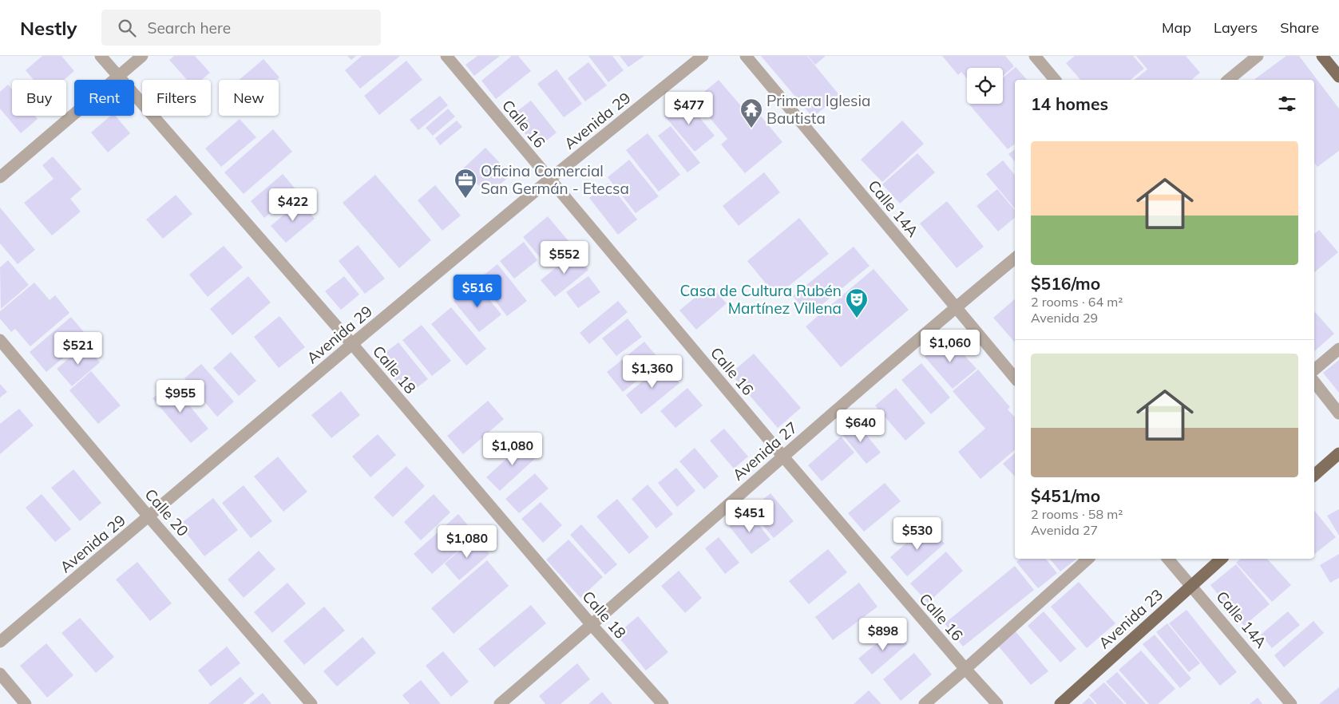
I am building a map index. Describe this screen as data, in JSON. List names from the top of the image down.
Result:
{
  "streets": {
    "main road": ["Avenida 23"],
    "street": [
      "Avenida 29",
      "Calle 16",
      "Calle 14A",
      "Calle 18",
      "Avenida 27",
      "Calle 20"
    ]
  },
  "crossings": [
    ["Avenida 29", "Calle 16"],
    ["Avenida 29", "Calle 18"],
    ["Avenida 29", "Calle 20"],
    ["Calle 16", "Avenida 27"],
    ["Calle 14A", "Avenida 27"],
    ["Calle 14A", "Avenida 23"],
    ["Calle 18", "Avenida 27"]
  ],
  "places": {
    "temple": ["Primera Iglesia Bautista"],
    "office": ["Oficina Comercial San Germán - Etecsa"],
    "theatre": ["Casa de Cultura Rubén Martínez Villena"]
  },
  "page": {
    "header": "Nestly",
    "search": "Search here",
    "nav": ["Map", "Layers", "Share"],
    "chip": [
      "Buy",
      "Rent",
      "Filters",
      "New"
    ],
    "heading": "14 homes",
    "price": [
      "$477",
      "$422",
      "$552",
      "$516",
      "$1,060",
      "$521",
      "$1,360",
      "$955",
      "$640",
      "$1,080",
      "$451",
      "$530",
      "$1,080",
      "$898"
    ],
    "list": [
      {
        "name": "$516/mo",
        "note": "2 rooms · 64 m² · Avenida 29"
      },
      {
        "name": "$451/mo",
        "note": "2 rooms · 58 m² · Avenida 27"
      }
    ]
  }
}
